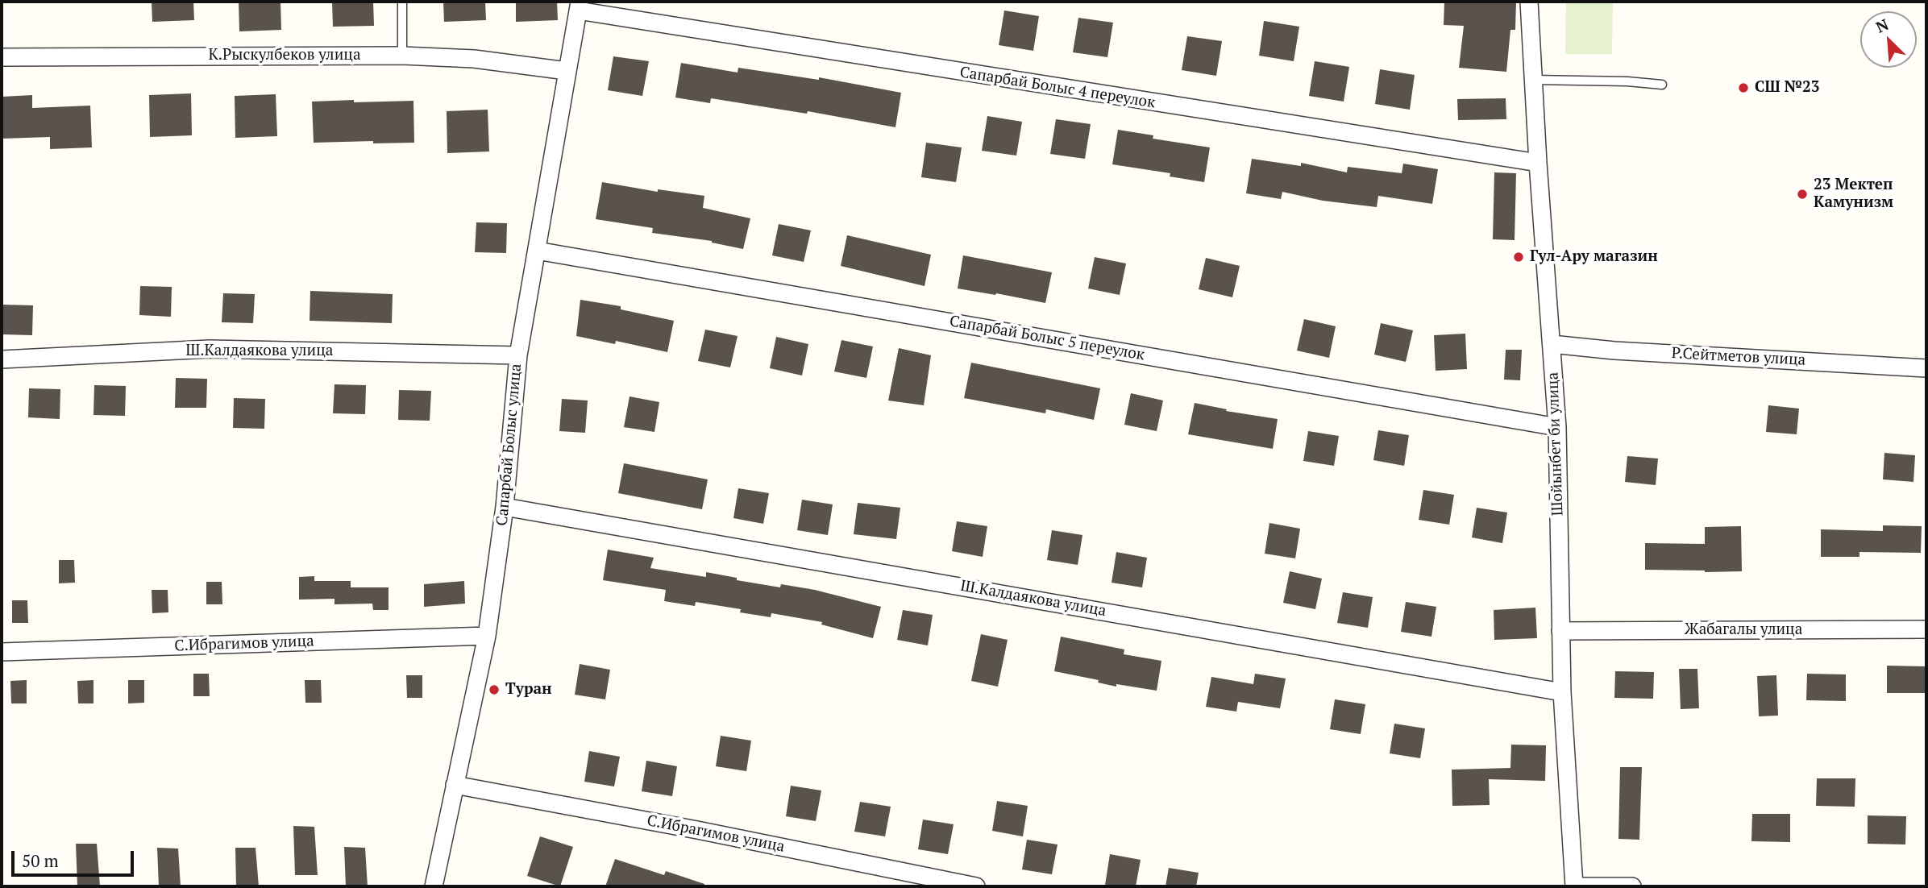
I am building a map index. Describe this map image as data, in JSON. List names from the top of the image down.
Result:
{
  "streets": {
    "street": [
      "К.Рыскулбеков улица",
      "Сапарбай Болыс 4 переулок",
      "Сапарбай Болыс 5 переулок",
      "Ш.Калдаякова улица",
      "Р.Сейтметов улица",
      "Шойынбет би улица",
      "Сапарбай Болыс улица",
      "Жабагалы улица",
      "С.Ибрагимов улица"
    ]
  },
  "crossings": [
    ["К.Рыскулбеков улица", "Сапарбай Болыс улица"],
    ["Сапарбай Болыс 4 переулок", "Шойынбет би улица"],
    ["Сапарбай Болыс 4 переулок", "Сапарбай Болыс улица"],
    ["Сапарбай Болыс 5 переулок", "Шойынбет би улица"],
    ["Сапарбай Болыс 5 переулок", "Сапарбай Болыс улица"],
    ["Ш.Калдаякова улица", "Шойынбет би улица"],
    ["Ш.Калдаякова улица", "Сапарбай Болыс улица"],
    ["Р.Сейтметов улица", "Шойынбет би улица"],
    ["Шойынбет би улица", "Жабагалы улица"],
    ["Сапарбай Болыс улица", "С.Ибрагимов улица"]
  ],
  "places": [
    "СШ №23",
    "23 Мектеп Камунизм",
    "Гул-Ару магазин",
    "Туран"
  ],
  "scale_bar": "50 m",
  "north": "top left"
}
